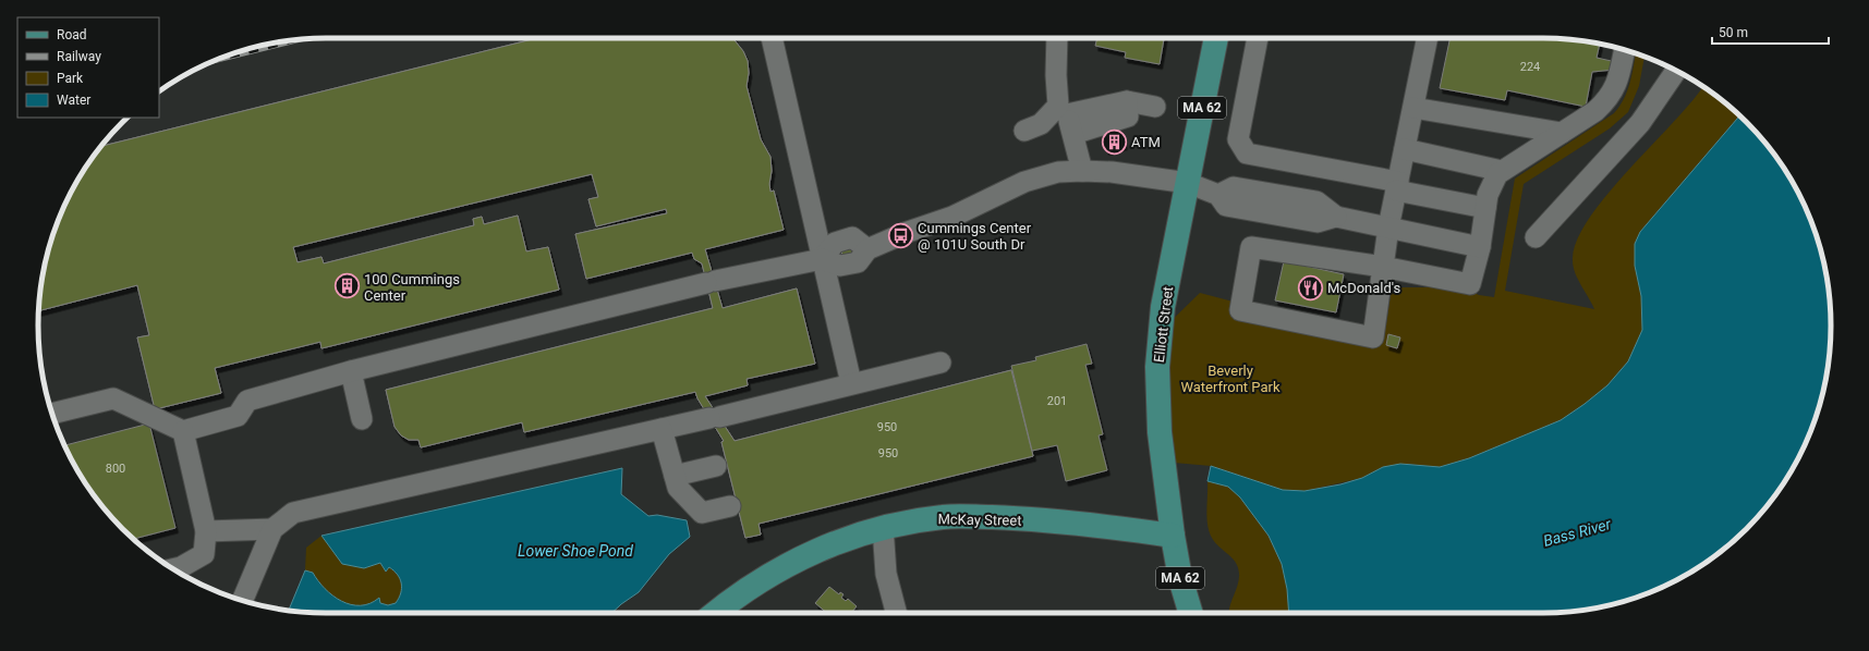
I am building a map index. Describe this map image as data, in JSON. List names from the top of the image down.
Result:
{
  "streets": {
    "main road": ["MA 62", "Elliott Street", "McKay Street"]
  },
  "crossings": [
    ["Elliott Street", "McKay Street"]
  ],
  "water": ["Bass River", "Lower Shoe Pond"],
  "parks": ["Beverly Waterfront Park"],
  "places": {
    "building": ["ATM", "100 Cummings Center"],
    "bus stop": ["Cummings Center @ 101U South Dr"],
    "restaurant": ["McDonald's"]
  },
  "house_numbers": [
    "224",
    "201",
    "950",
    "950",
    "800"
  ],
  "legend": [
    "Road",
    "Railway",
    "Park",
    "Water"
  ],
  "scale_bar": "50 m"
}
